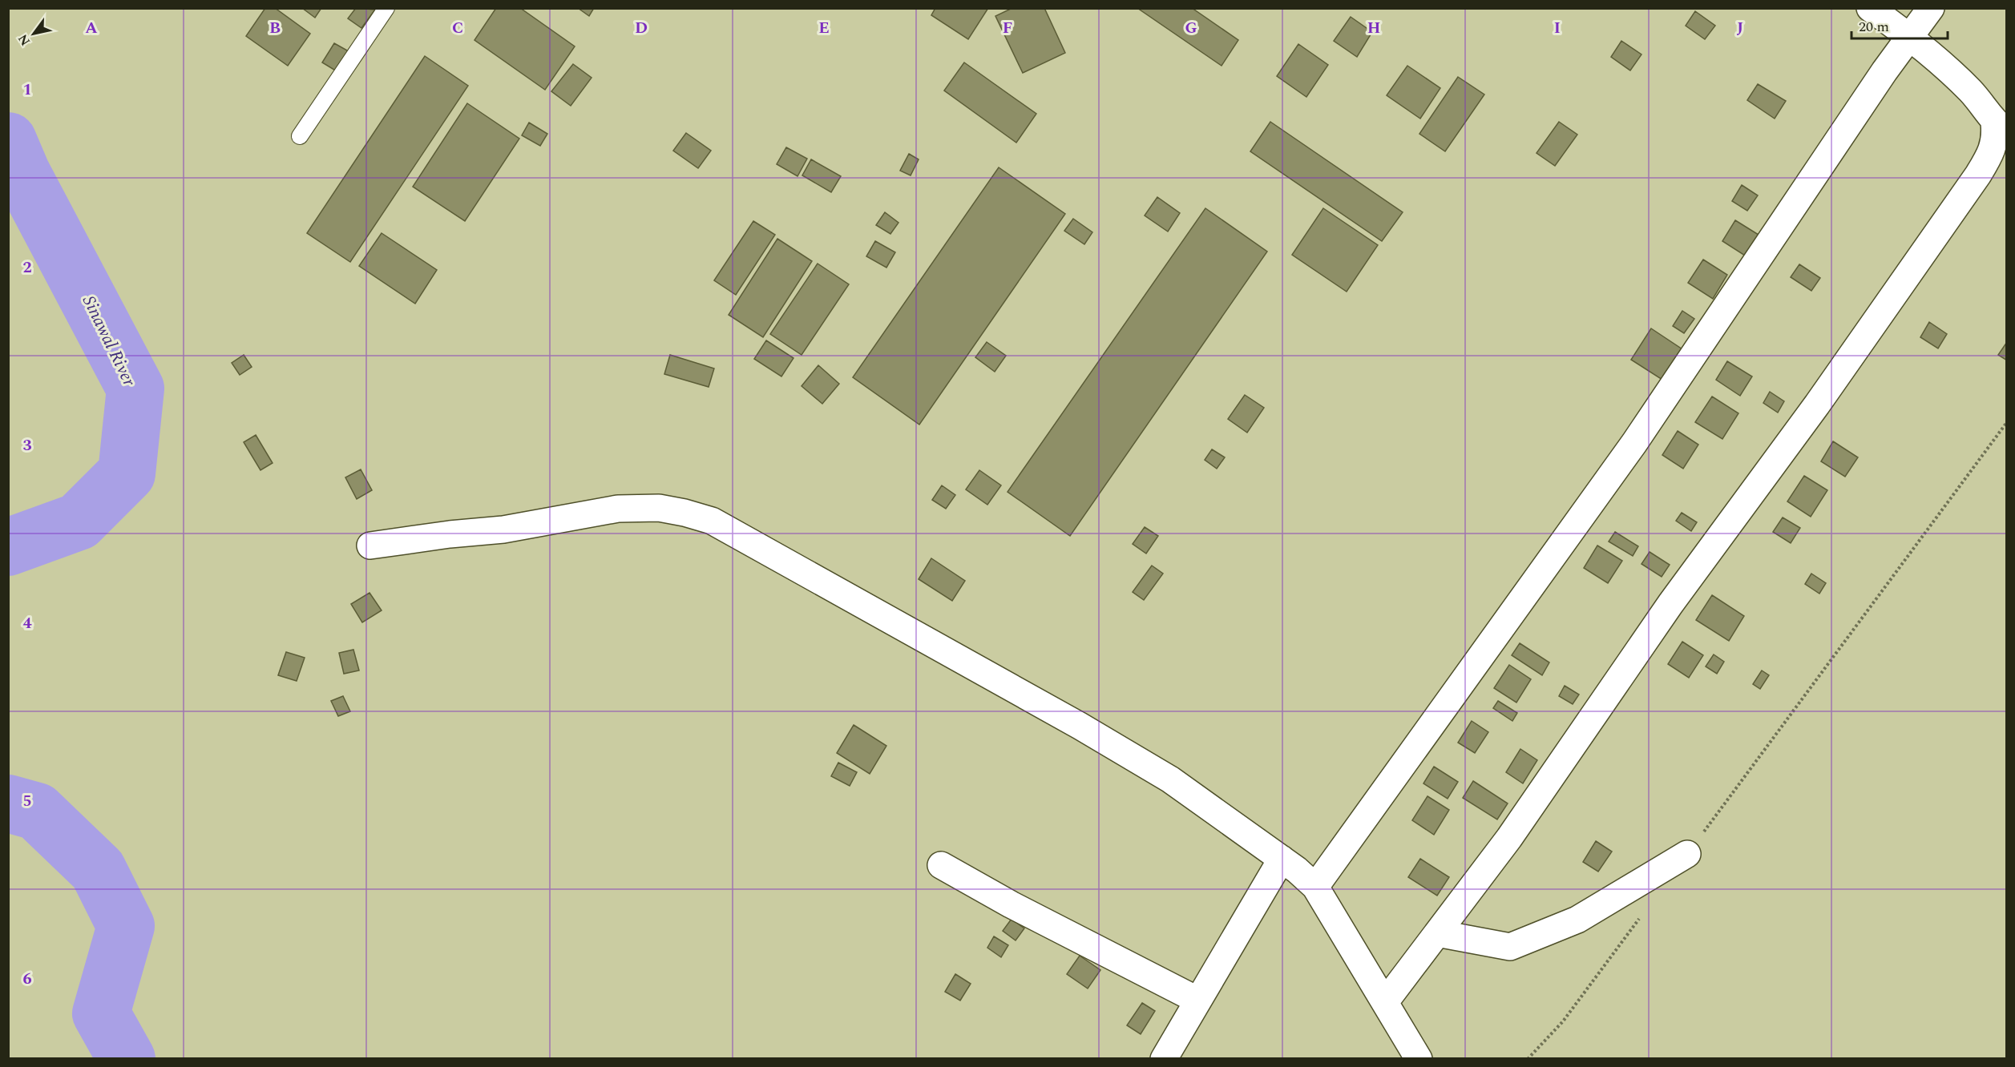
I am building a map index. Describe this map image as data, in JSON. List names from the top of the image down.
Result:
{
  "water": ["Sinawal River"],
  "scale_bar": "20 m",
  "north": "bottom left",
  "grid": {
    "columns": [
      "A",
      "B",
      "C",
      "D",
      "E",
      "F",
      "G",
      "H",
      "I",
      "J"
    ],
    "rows": [
      "1",
      "2",
      "3",
      "4",
      "5",
      "6"
    ]
  }
}
